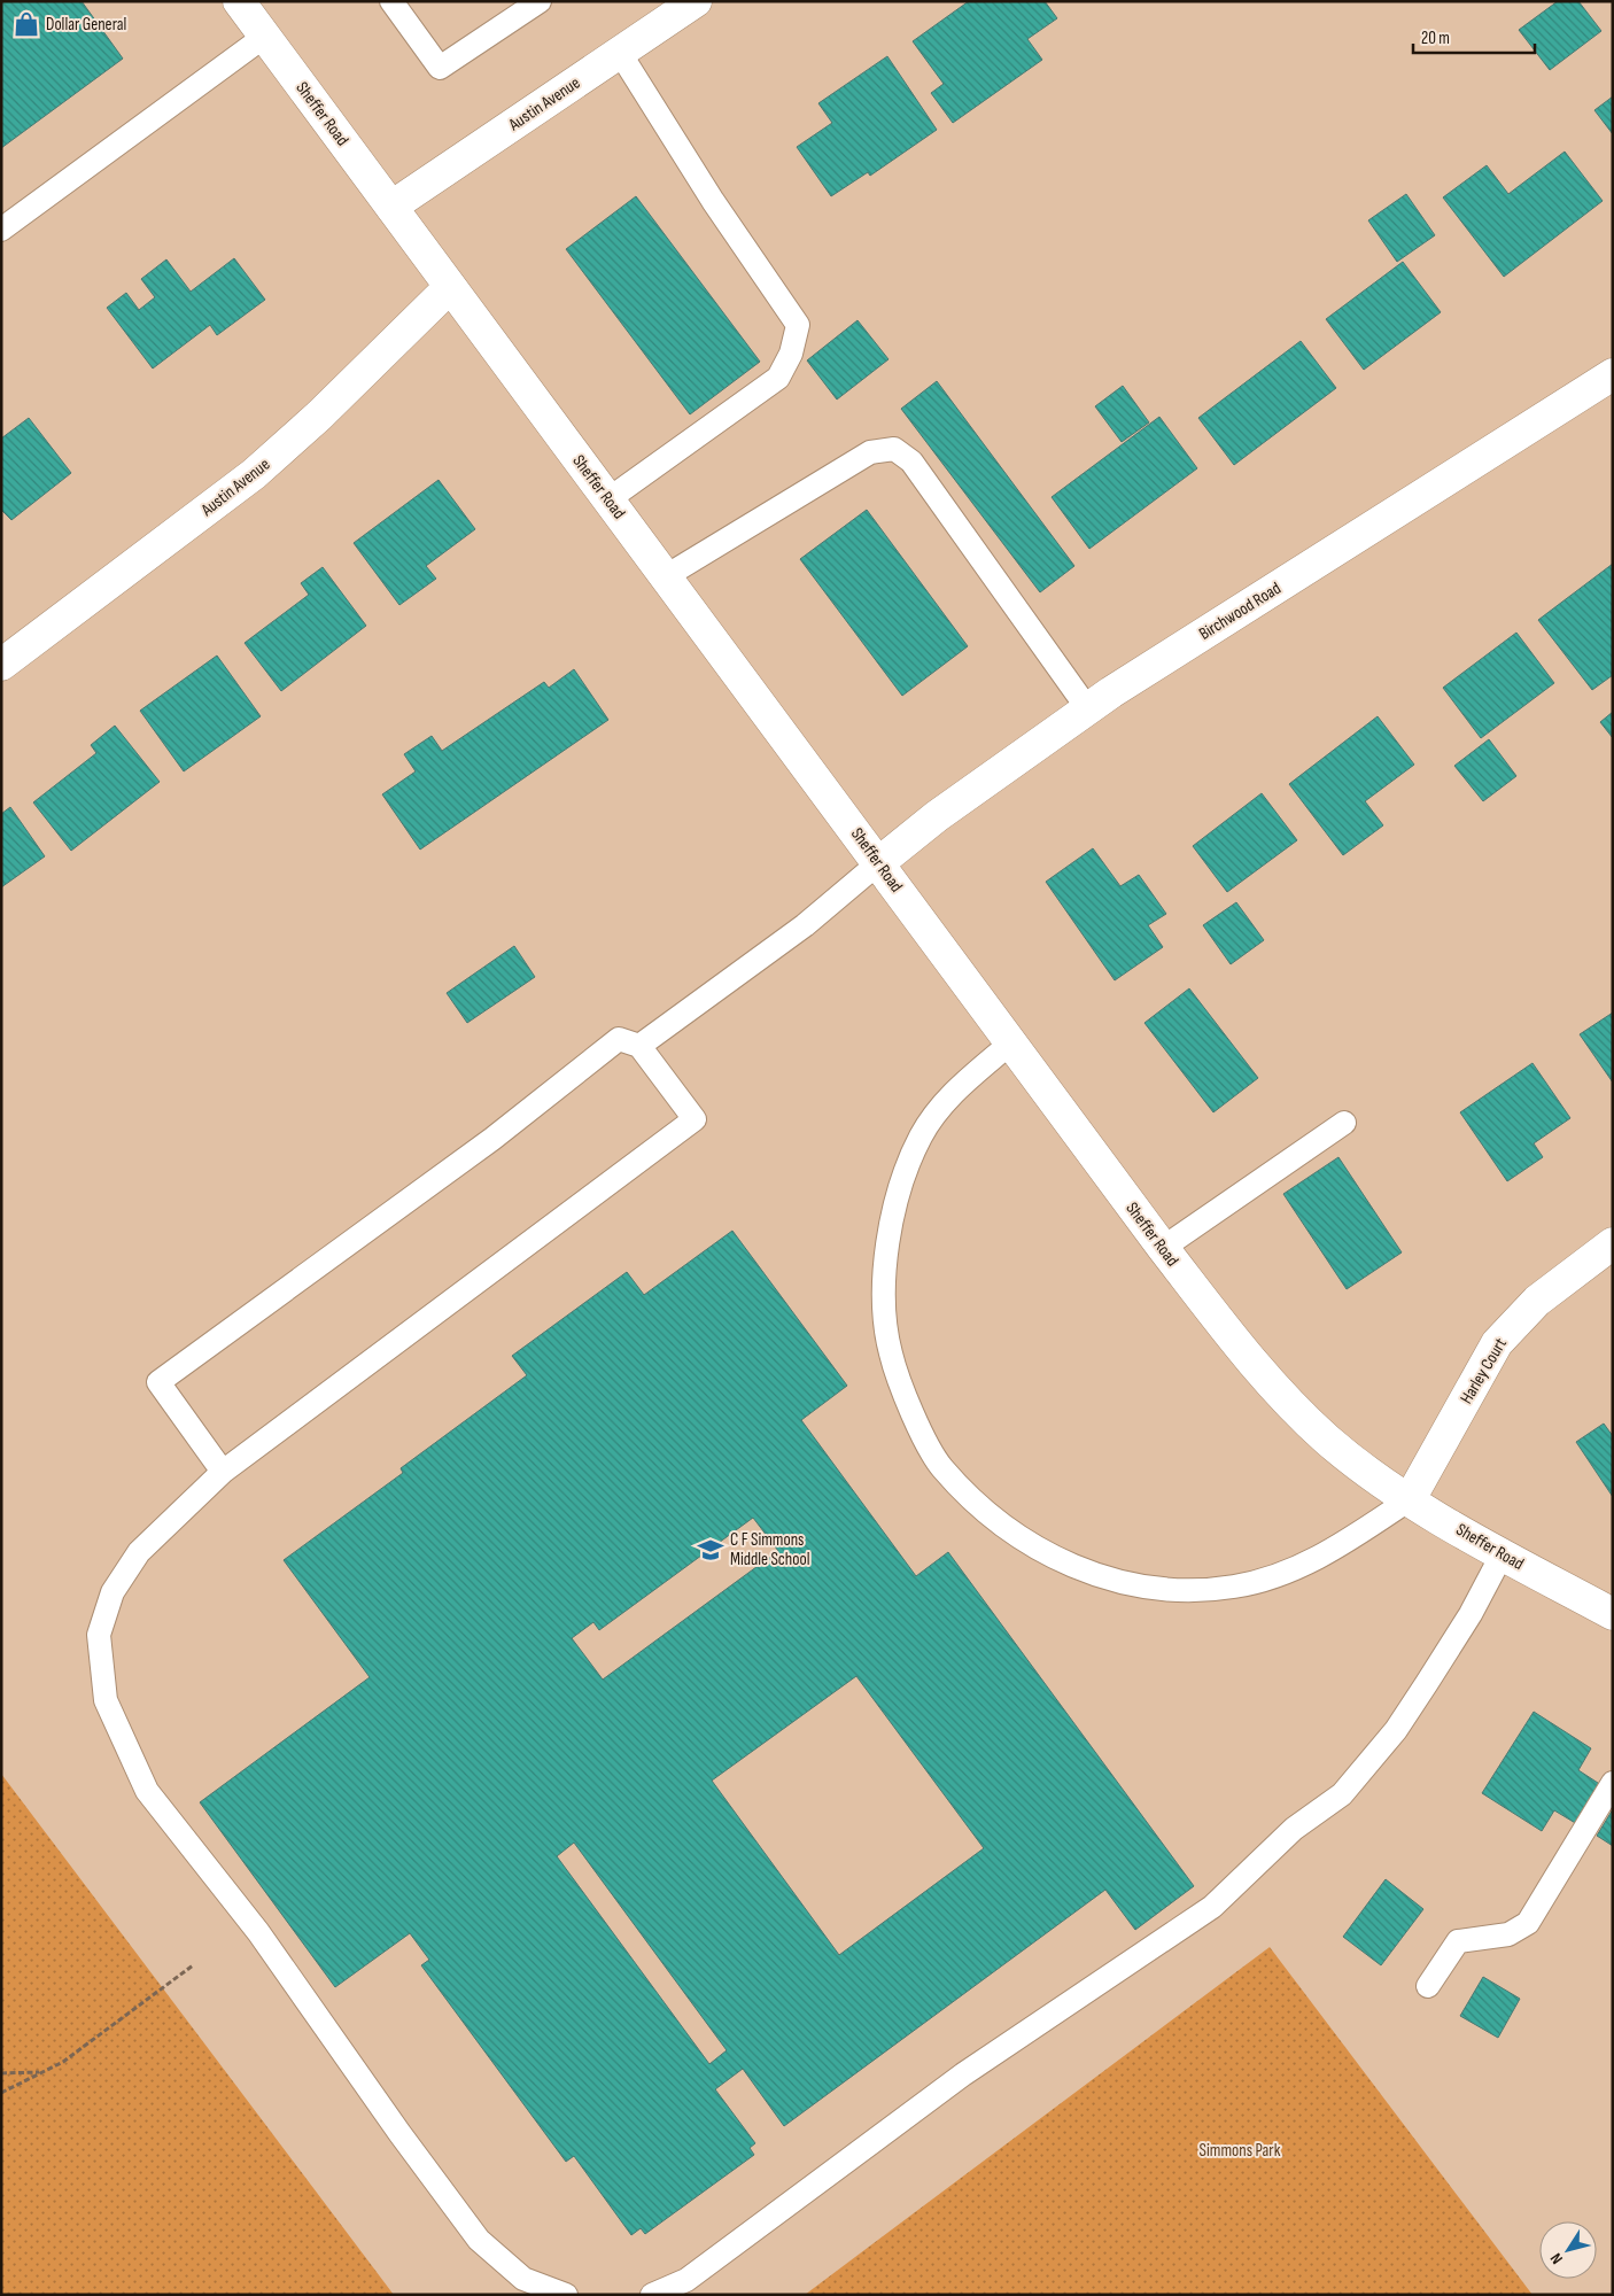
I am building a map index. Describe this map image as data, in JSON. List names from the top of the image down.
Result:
{
  "streets": {
    "street": [
      "Austin Avenue",
      "Sheffer Road",
      "Birchwood Road",
      "Harley Court"
    ]
  },
  "crossings": [
    ["Austin Avenue", "Sheffer Road"],
    ["Sheffer Road", "Birchwood Road"],
    ["Sheffer Road", "Harley Court"]
  ],
  "parks": ["Simmons Park"],
  "places": {
    "shop": ["Dollar General"],
    "school or university": ["C F Simmons Middle School"]
  },
  "scale_bar": "20 m",
  "north": "bottom left"
}
